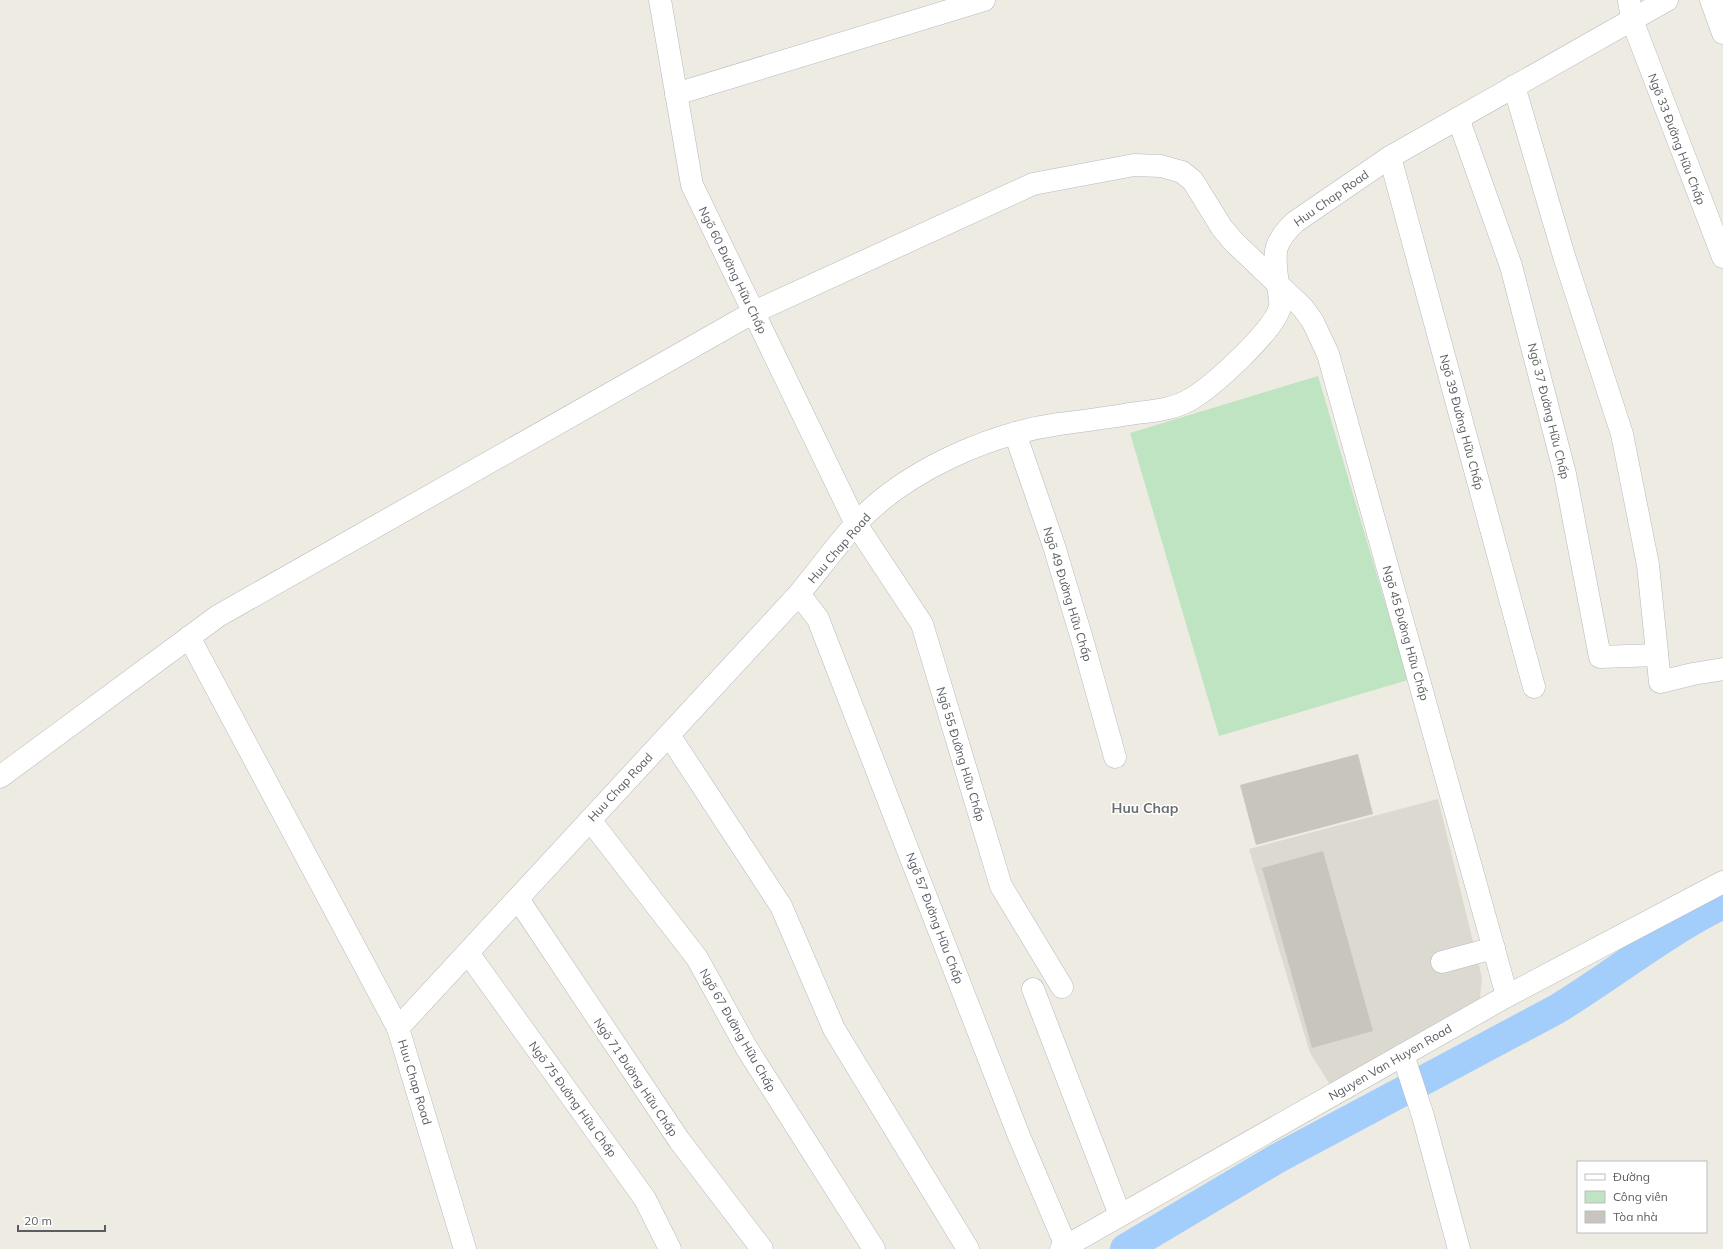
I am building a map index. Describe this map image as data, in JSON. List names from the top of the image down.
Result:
{
  "streets": {
    "street": [
      "Ngõ 33 Đường Hữu Chấp",
      "Huu Chap Road",
      "Ngõ 60 Đường Hữu Chấp",
      "Ngõ 37 Đường Hữu Chấp",
      "Ngõ 39 Đường Hữu Chấp",
      "Ngõ 49 Đường Hữu Chấp",
      "Ngõ 45 Đường Hữu Chấp",
      "Ngõ 55 Đường Hữu Chấp",
      "Ngõ 57 Đường Hữu Chấp",
      "Ngõ 67 Đường Hữu Chấp",
      "Nguyen Van Huyen Road",
      "Ngõ 71 Đường Hữu Chấp",
      "Ngõ 75 Đường Hữu Chấp"
    ]
  },
  "crossings": [
    ["Ngõ 33 Đường Hữu Chấp", "Huu Chap Road"],
    ["Huu Chap Road", "Ngõ 60 Đường Hữu Chấp"],
    ["Huu Chap Road", "Ngõ 37 Đường Hữu Chấp"],
    ["Huu Chap Road", "Ngõ 39 Đường Hữu Chấp"],
    ["Huu Chap Road", "Ngõ 49 Đường Hữu Chấp"],
    ["Huu Chap Road", "Ngõ 45 Đường Hữu Chấp"],
    ["Huu Chap Road", "Ngõ 55 Đường Hữu Chấp"],
    ["Huu Chap Road", "Ngõ 57 Đường Hữu Chấp"],
    ["Huu Chap Road", "Ngõ 67 Đường Hữu Chấp"],
    ["Huu Chap Road", "Ngõ 71 Đường Hữu Chấp"],
    ["Huu Chap Road", "Ngõ 75 Đường Hữu Chấp"],
    ["Ngõ 60 Đường Hữu Chấp", "Ngõ 45 Đường Hữu Chấp"],
    ["Ngõ 60 Đường Hữu Chấp", "Ngõ 55 Đường Hữu Chấp"],
    ["Ngõ 45 Đường Hữu Chấp", "Nguyen Van Huyen Road"],
    ["Ngõ 57 Đường Hữu Chấp", "Nguyen Van Huyen Road"]
  ],
  "districts": ["Huu Chap"],
  "legend": ["Đường", "Công viên", "Tòa nhà"],
  "scale_bar": "20 m"
}
